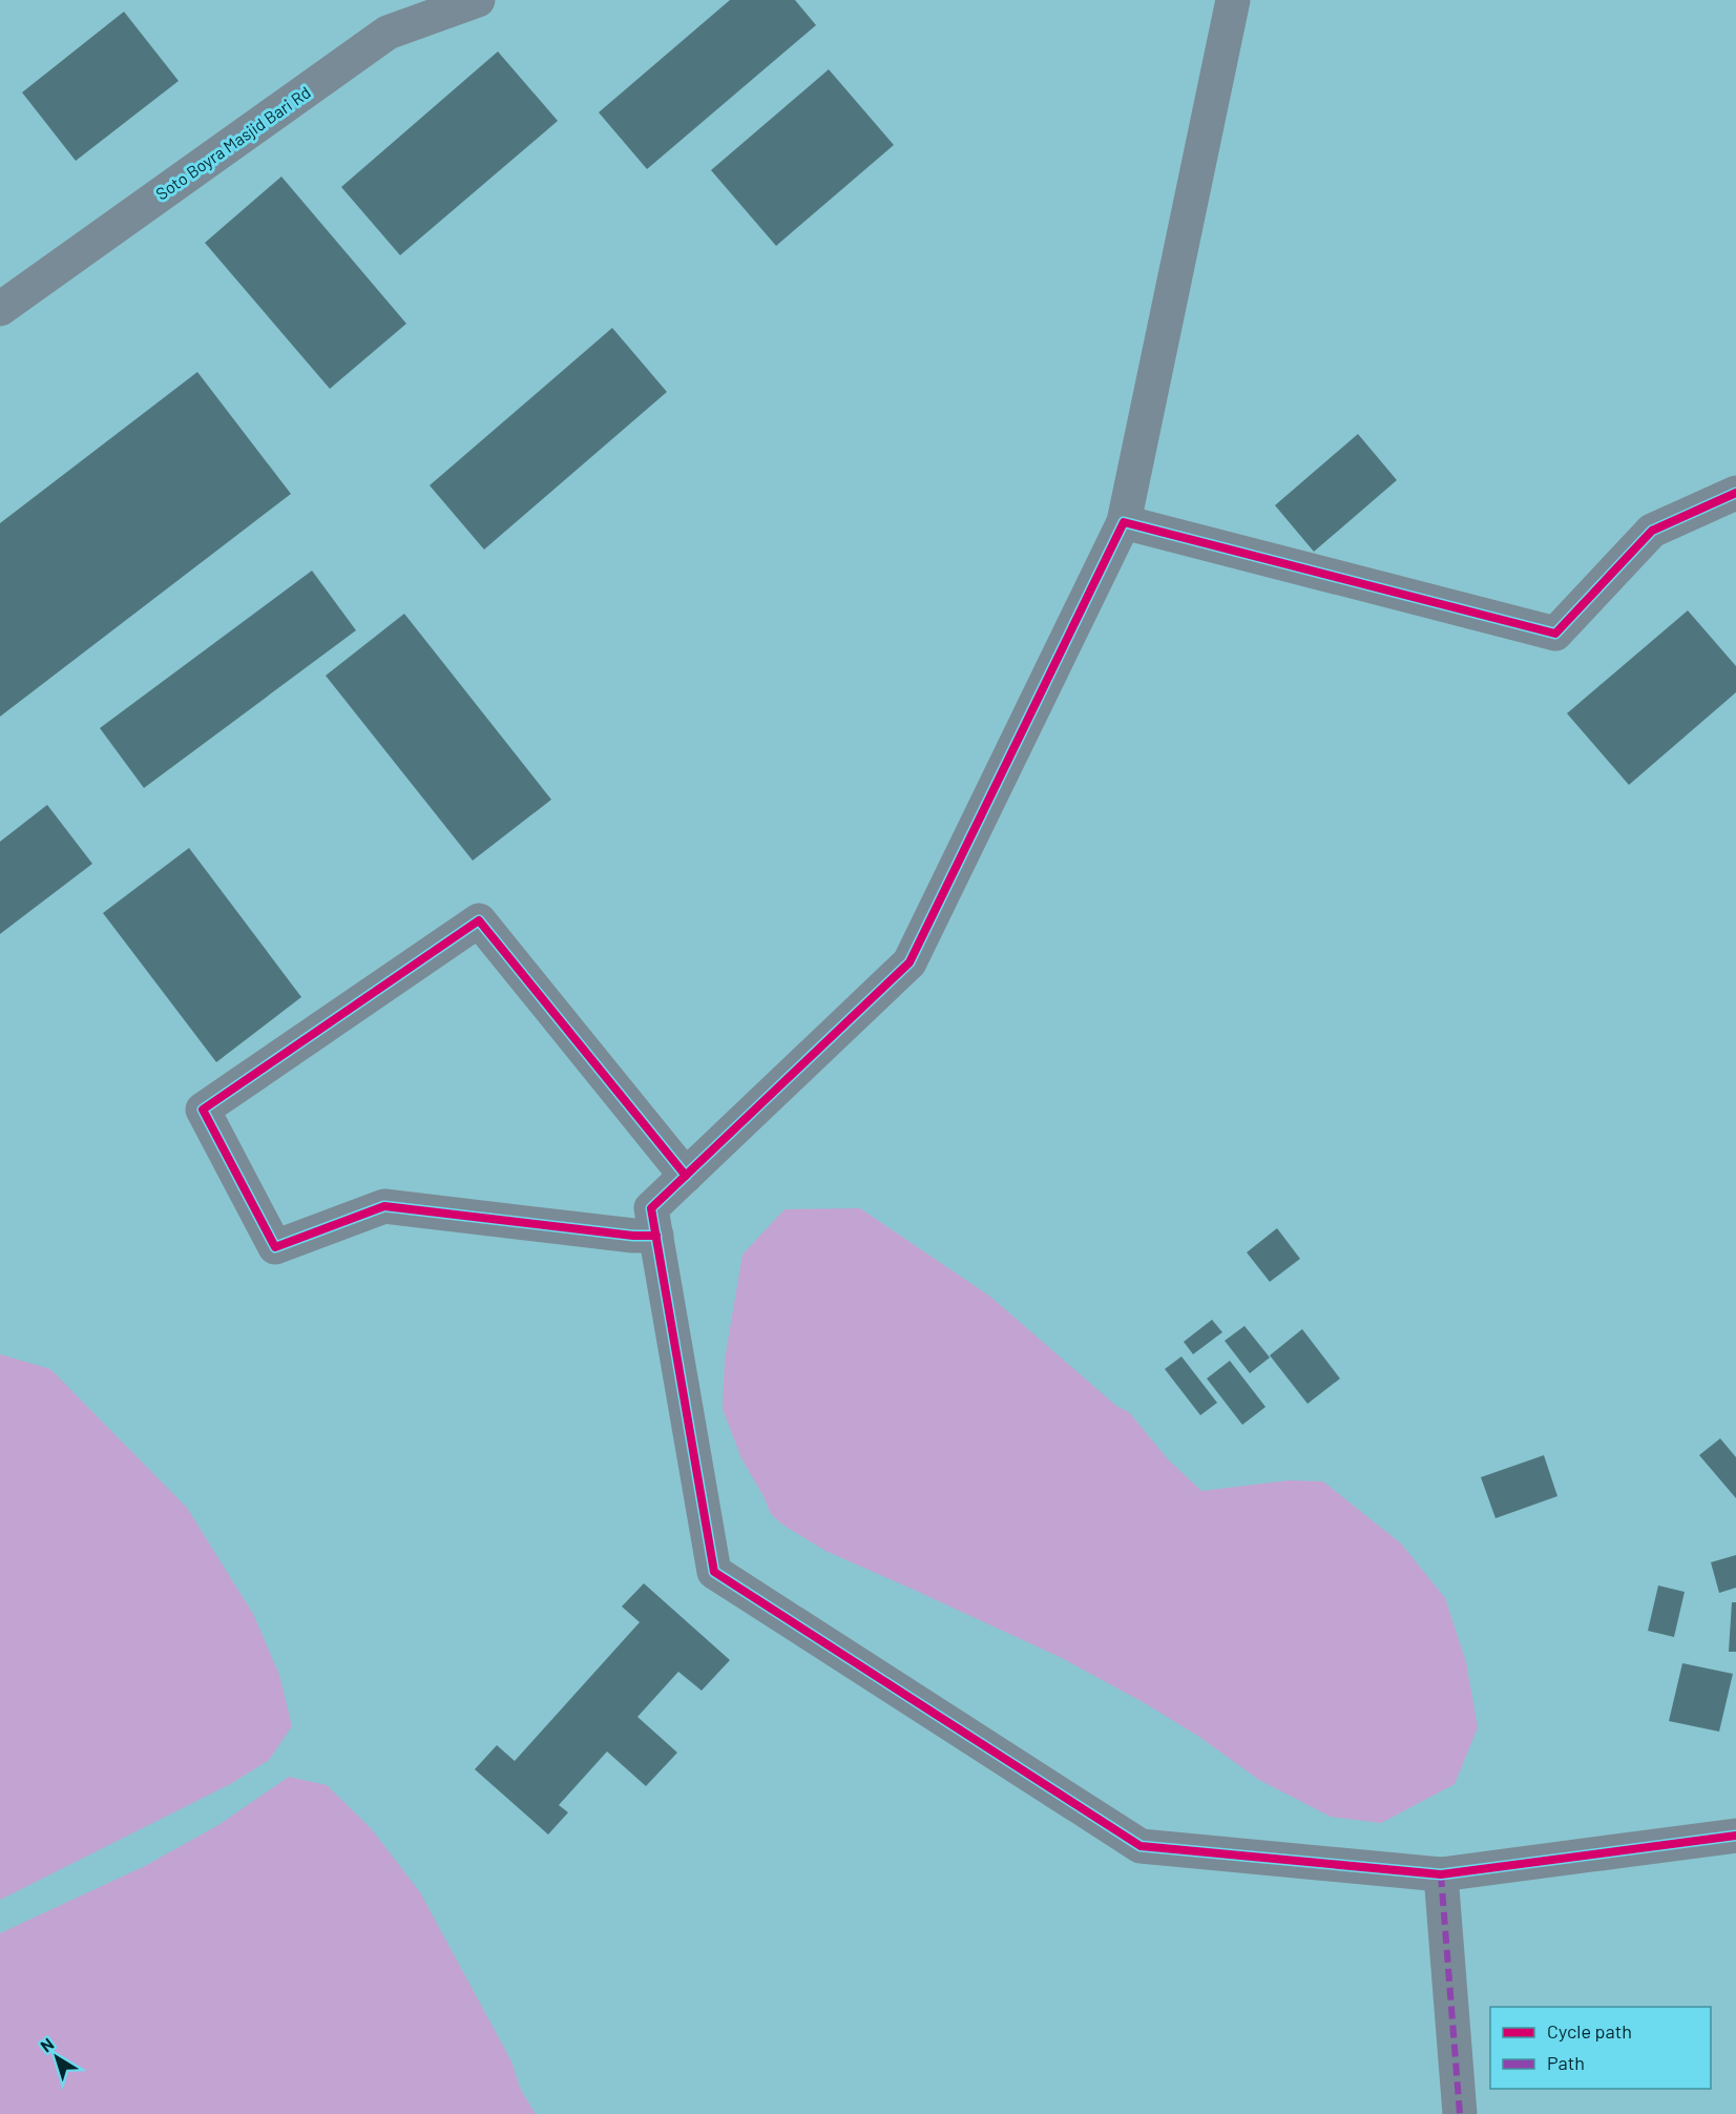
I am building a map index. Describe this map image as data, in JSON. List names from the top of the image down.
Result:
{
  "streets": {
    "street": ["Soto Boyra Masjid Bari Rd"]
  },
  "legend": ["Cycle path", "Path"],
  "north": "top left"
}
